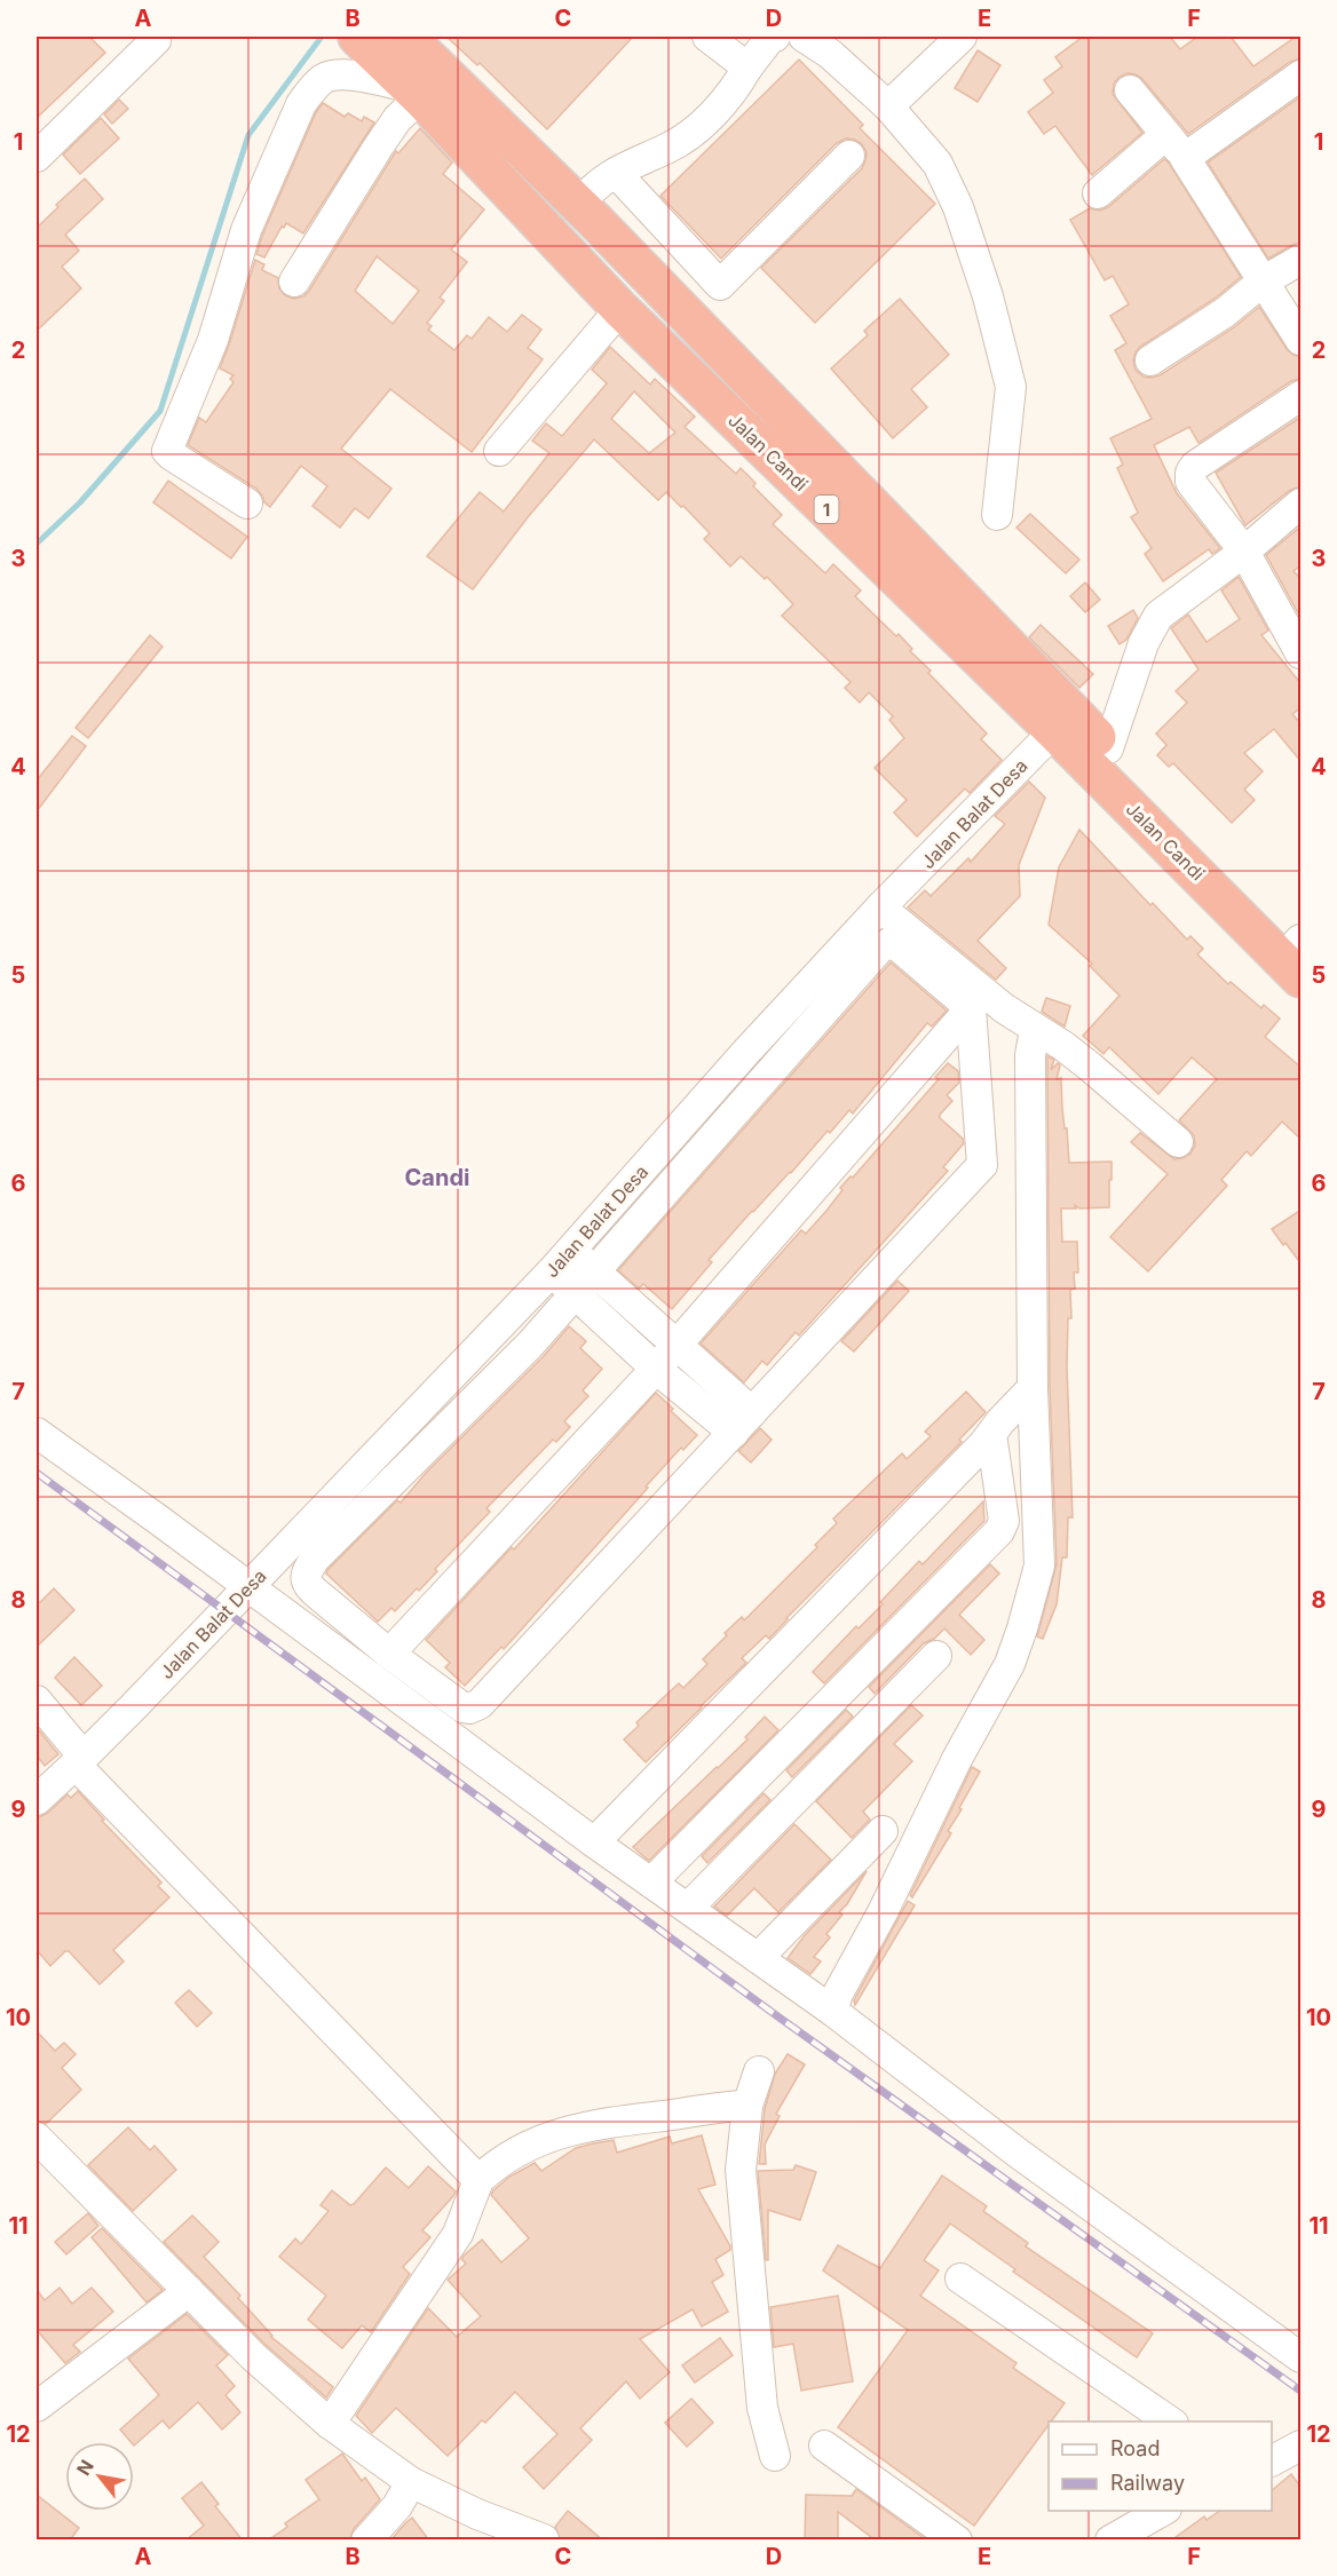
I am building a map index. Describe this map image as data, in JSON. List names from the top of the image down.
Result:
{
  "streets": {
    "highway": ["Jalan Candi", "1"],
    "street": ["Jalan Balat Desa"]
  },
  "crossings": [
    ["Jalan Candi", "Jalan Balat Desa"]
  ],
  "districts": ["Candi"],
  "legend": ["Road", "Railway"],
  "north": "top left",
  "grid": {
    "columns": [
      "A",
      "B",
      "C",
      "D",
      "E",
      "F"
    ],
    "rows": [
      "1",
      "2",
      "3",
      "4",
      "5",
      "6",
      "7",
      "8",
      "9",
      "10",
      "11",
      "12"
    ]
  }
}
